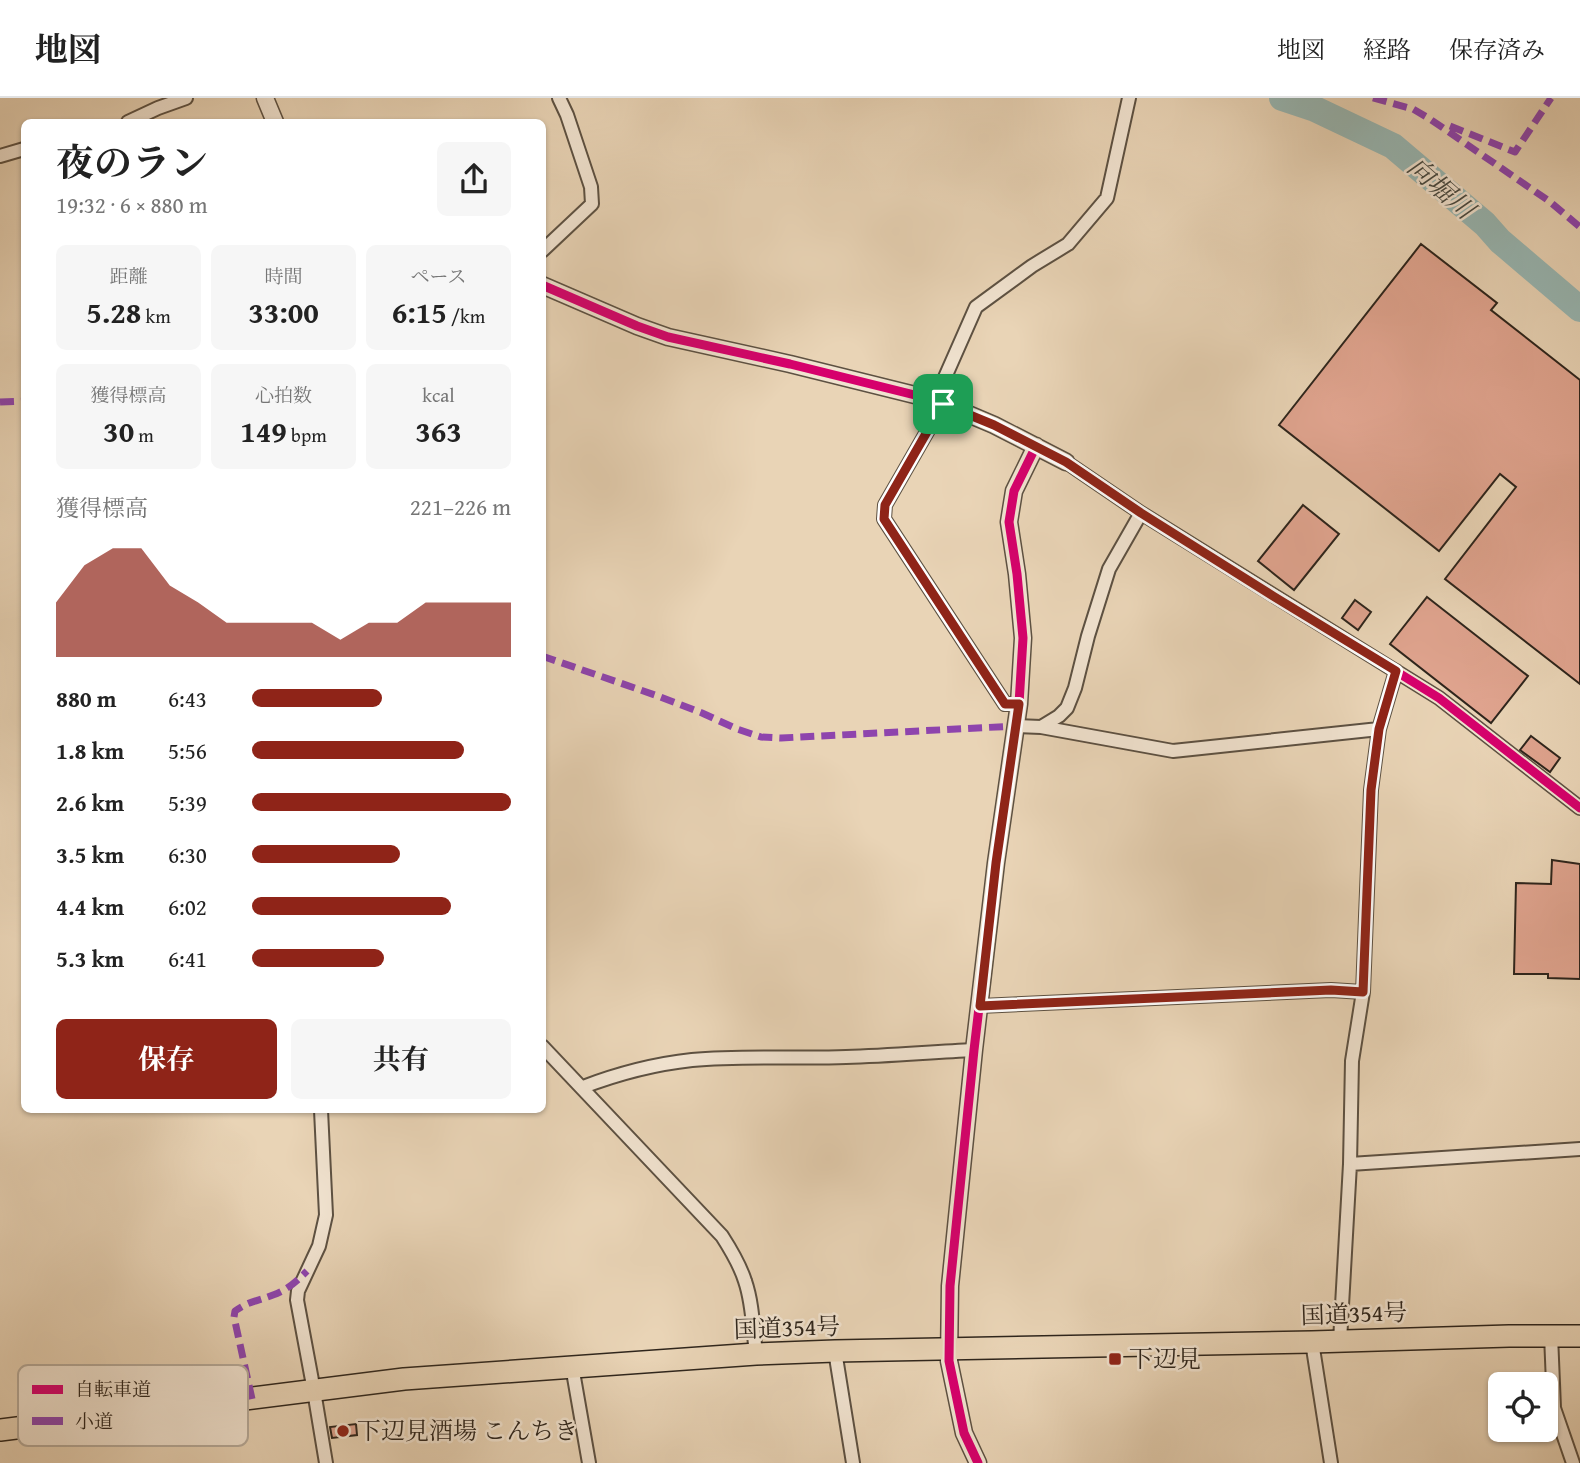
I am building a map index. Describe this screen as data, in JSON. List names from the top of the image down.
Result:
{
  "streets": {
    "highway": ["国道354号"]
  },
  "water": ["向堀川"],
  "places": {
    "transit": ["下辺見"],
    "other": ["下辺見酒場 こんちき"]
  },
  "legend": ["自転車道", "小道"],
  "page": {
    "header": "地図",
    "nav": ["地図", "経路", "保存済み"],
    "heading": ["夜のラン", "19:32 · 6 × 880 m"],
    "stats": [
      ["距離", "5.28 km"],
      ["時間", "33:00"],
      ["ペース", "6:15 /km"],
      ["獲得標高", "30 m"],
      ["心拍数", "149 bpm"],
      ["kcal", "363"]
    ],
    "chart": ["獲得標高", "221–226 m"],
    "list": [
      {
        "name": "880 m",
        "note": "6:43"
      },
      {
        "name": "1.8 km",
        "note": "5:56"
      },
      {
        "name": "2.6 km",
        "note": "5:39"
      },
      {
        "name": "3.5 km",
        "note": "6:30"
      },
      {
        "name": "4.4 km",
        "note": "6:02"
      },
      {
        "name": "5.3 km",
        "note": "6:41"
      }
    ],
    "buttons": ["保存", "共有"]
  }
}
